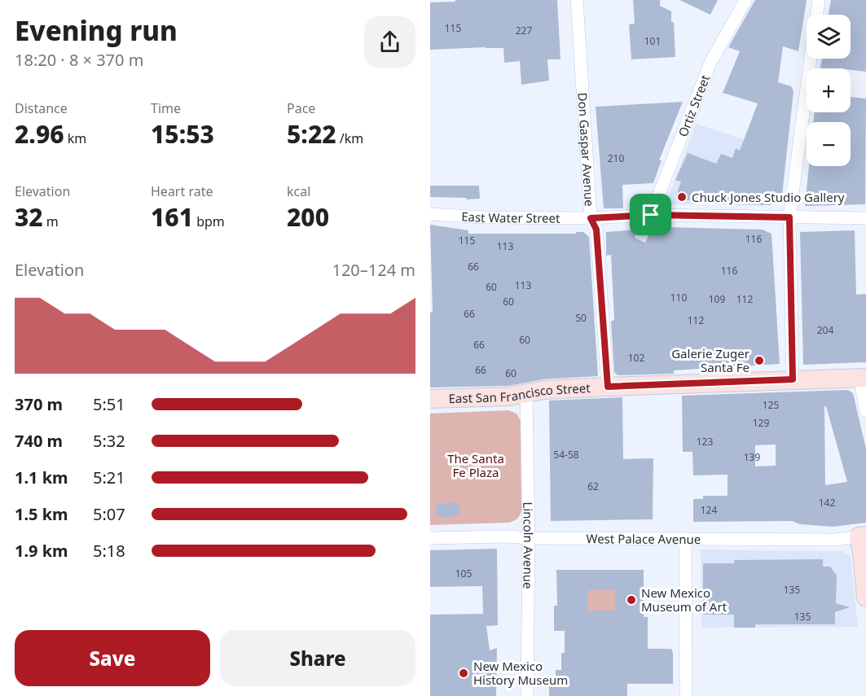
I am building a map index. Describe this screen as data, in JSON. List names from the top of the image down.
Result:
{
  "streets": {
    "street": [
      "Ortiz Street",
      "Don Gaspar Avenue",
      "East Water Street",
      "East San Francisco Street",
      "West Palace Avenue",
      "Lincoln Avenue"
    ]
  },
  "crossings": [
    ["Ortiz Street", "East Water Street"],
    ["Don Gaspar Avenue", "East Water Street"],
    ["Don Gaspar Avenue", "East San Francisco Street"],
    ["East San Francisco Street", "Lincoln Avenue"],
    ["West Palace Avenue", "Lincoln Avenue"]
  ],
  "parks": ["The Santa Fe Plaza"],
  "places": [
    "Chuck Jones Studio Gallery",
    "Galerie Zuger Santa Fe",
    "New Mexico Museum of Art",
    "New Mexico History Museum"
  ],
  "house_numbers": [
    "115",
    "227",
    "101",
    "210",
    "116",
    "115",
    "113",
    "66",
    "116",
    "113",
    "60",
    "110",
    "109",
    "112",
    "60",
    "66",
    "50",
    "112",
    "204",
    "60",
    "66",
    "102",
    "66",
    "60",
    "125",
    "129",
    "123",
    "54-58",
    "139",
    "62",
    "142",
    "124",
    "105",
    "135",
    "135"
  ],
  "page": {
    "heading": ["Evening run", "18:20 · 8 × 370 m"],
    "map_buttons": ["+", "−"],
    "stats": [
      ["Distance", "2.96 km"],
      ["Time", "15:53"],
      ["Pace", "5:22 /km"],
      ["Elevation", "32 m"],
      ["Heart rate", "161 bpm"],
      ["kcal", "200"]
    ],
    "chart": ["Elevation", "120–124 m"],
    "list": [
      {
        "name": "370 m",
        "note": "5:51"
      },
      {
        "name": "740 m",
        "note": "5:32"
      },
      {
        "name": "1.1 km",
        "note": "5:21"
      },
      {
        "name": "1.5 km",
        "note": "5:07"
      },
      {
        "name": "1.9 km",
        "note": "5:18"
      }
    ],
    "buttons": ["Save", "Share"]
  }
}
